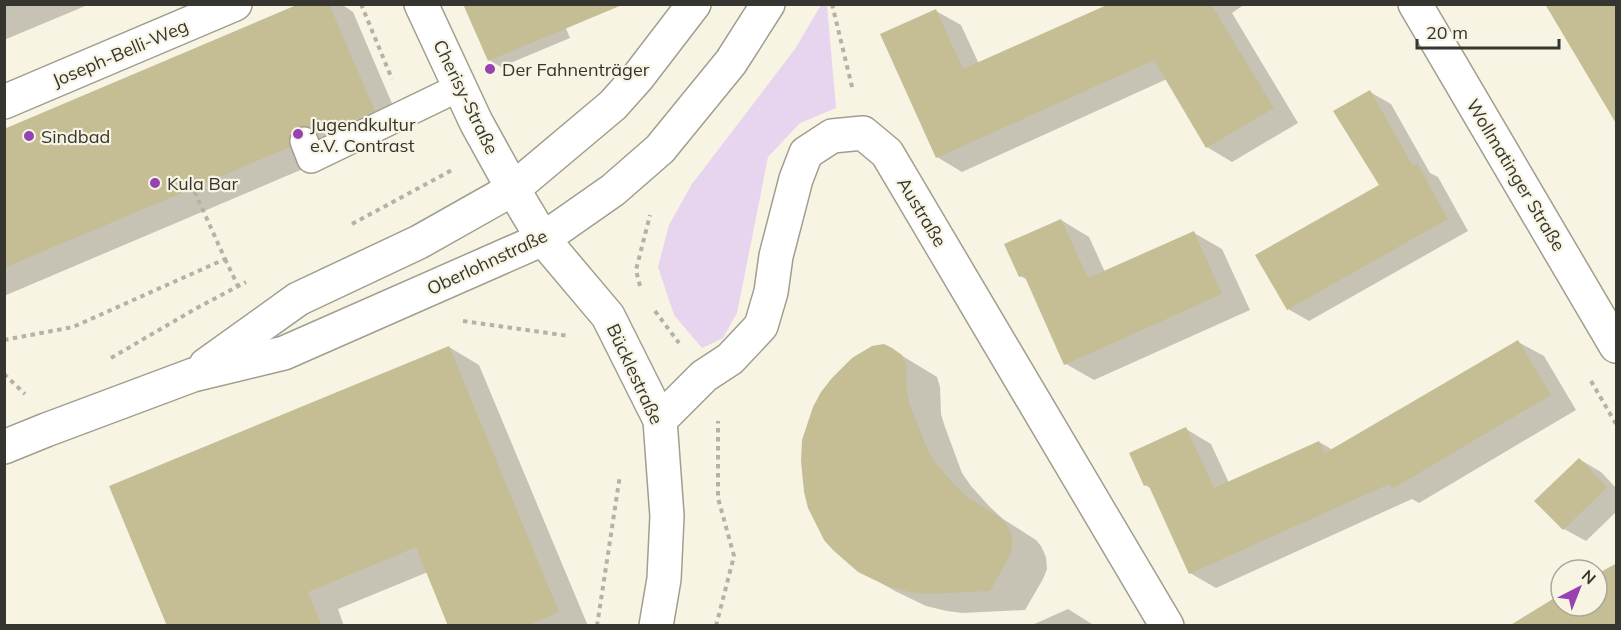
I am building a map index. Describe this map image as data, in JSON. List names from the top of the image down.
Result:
{
  "streets": {
    "street": [
      "Joseph-Belli-Weg",
      "Cherisy-Straße",
      "Wollmatinger Straße",
      "Austraße",
      "Oberlohnstraße",
      "Bücklestraße"
    ]
  },
  "crossings": [
    ["Cherisy-Straße", "Oberlohnstraße"],
    ["Cherisy-Straße", "Bücklestraße"],
    ["Oberlohnstraße", "Bücklestraße"]
  ],
  "places": [
    "Der Fahnenträger",
    "Jugendkultur e.V. Contrast",
    "Sindbad",
    "Kula Bar"
  ],
  "scale_bar": "20 m",
  "north": "top right"
}
